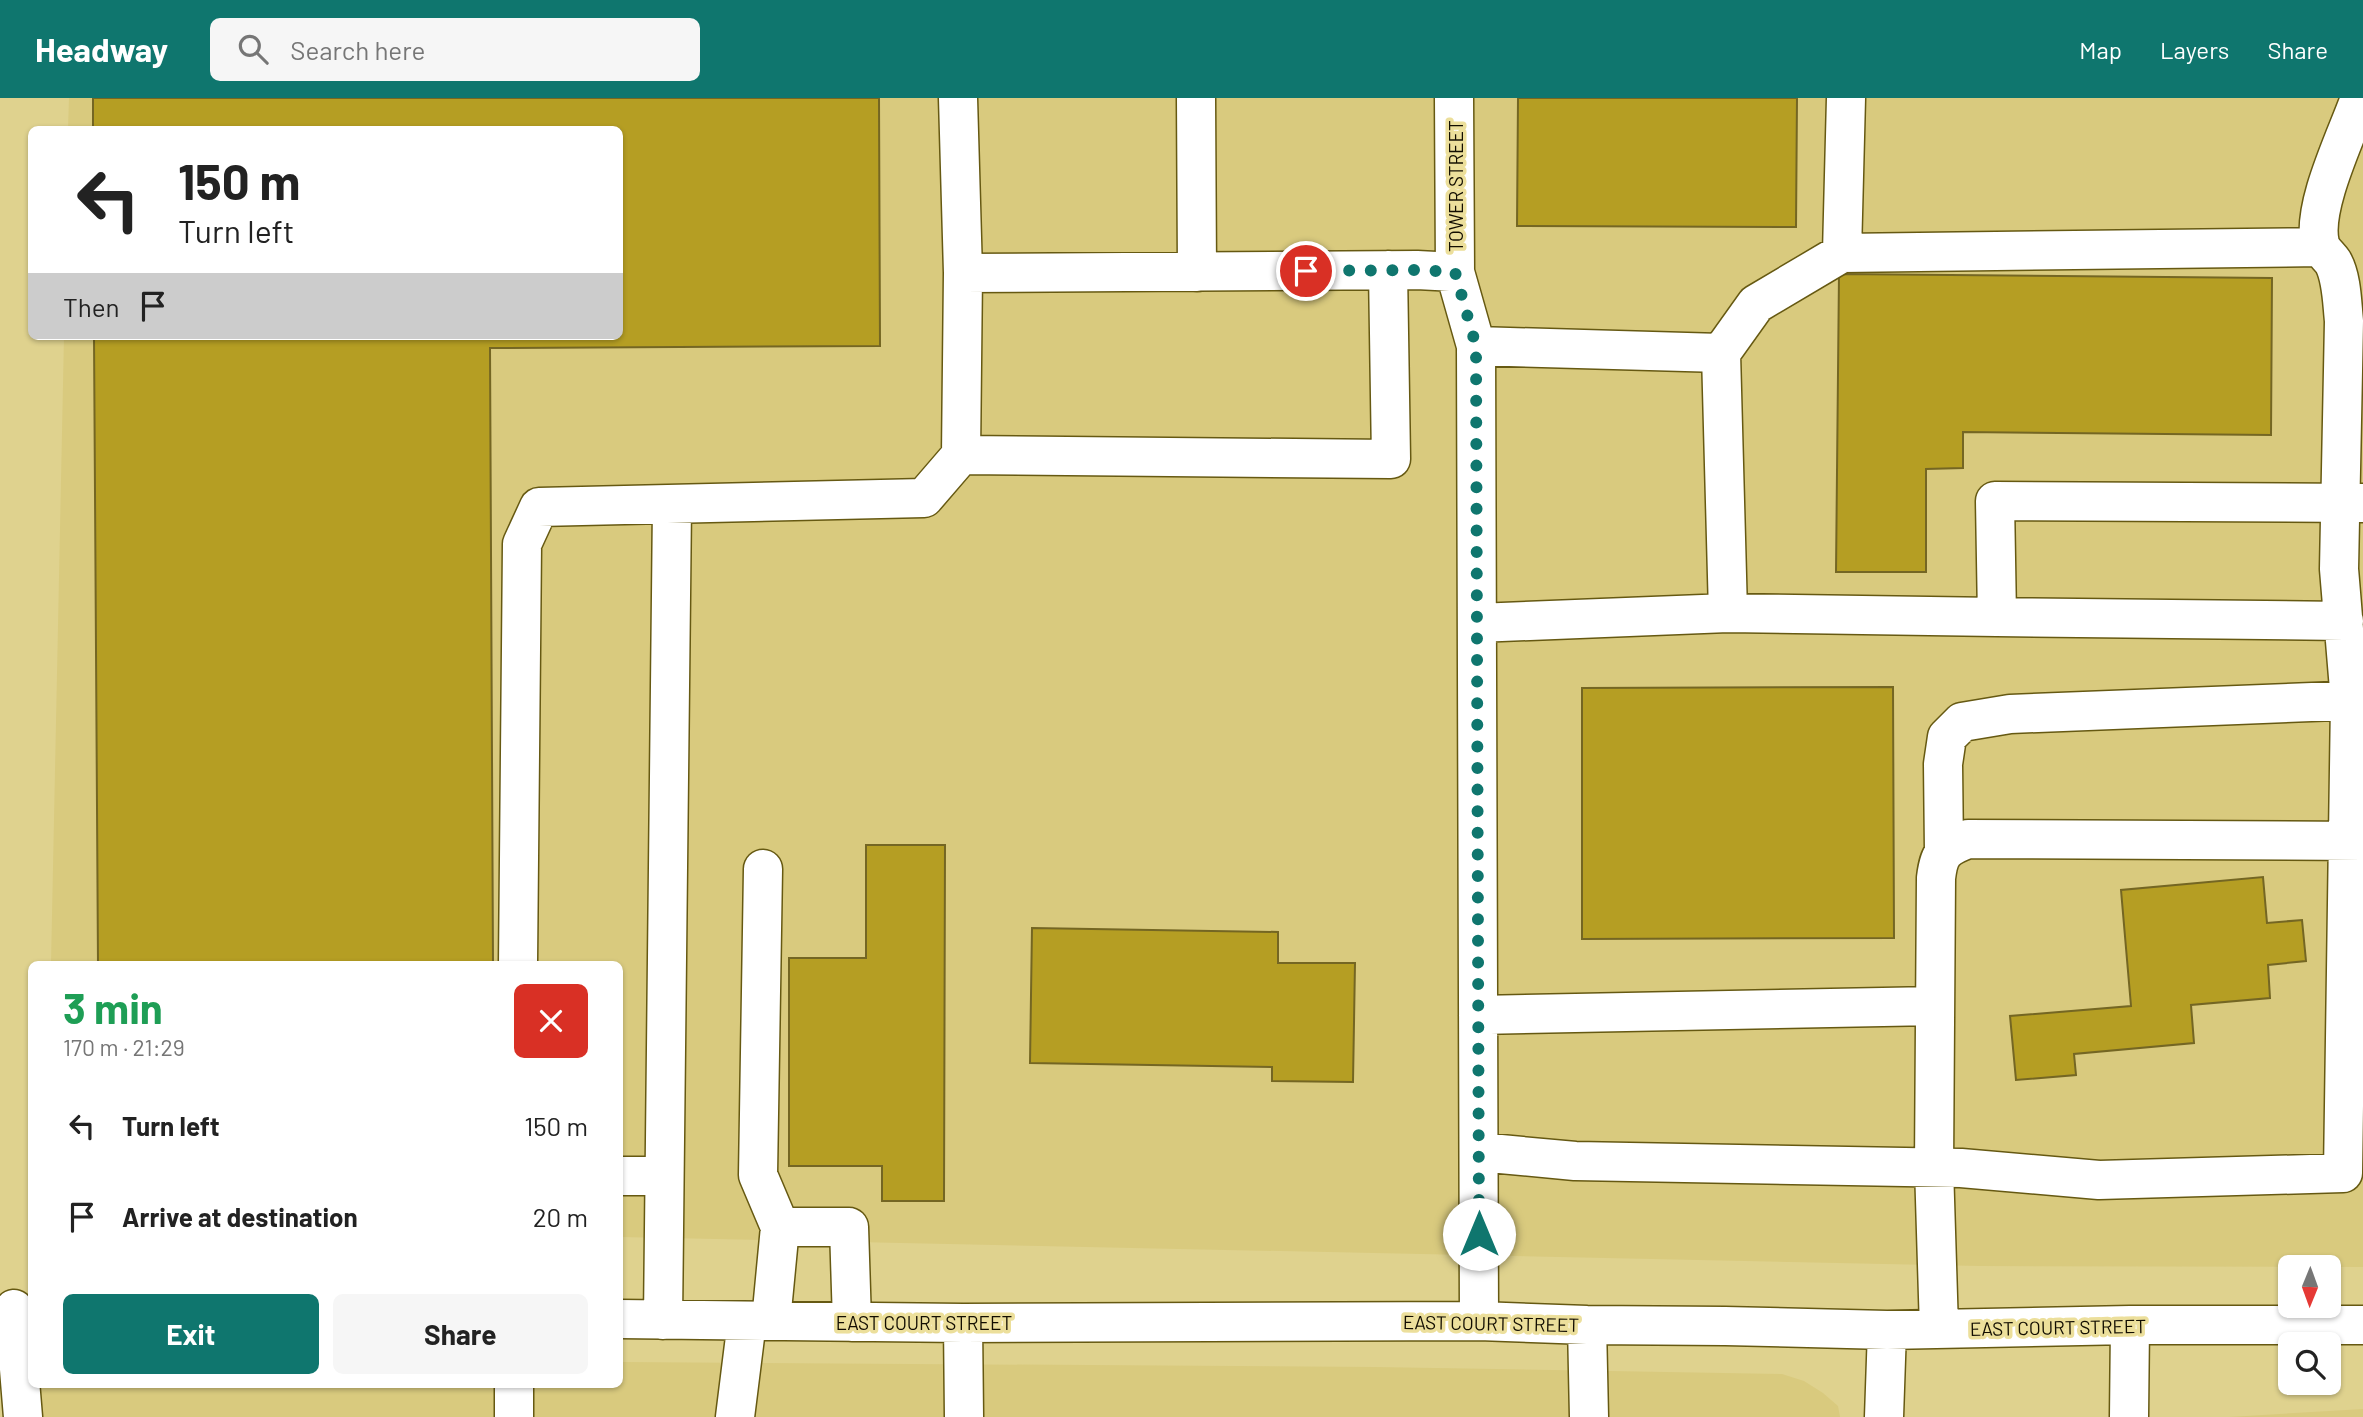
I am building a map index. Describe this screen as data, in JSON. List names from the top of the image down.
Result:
{
  "streets": {
    "street": ["TOWER STREET", "EAST COURT STREET"]
  },
  "crossings": [
    ["TOWER STREET", "EAST COURT STREET"]
  ],
  "north": "bottom",
  "page": {
    "header": "Headway",
    "search": "Search here",
    "nav": ["Map", "Layers", "Share"],
    "turn": ["150 m", "Turn left"],
    "then": "Then",
    "heading": ["3 min", "170 m · 21:29"],
    "list": [
      {
        "name": "Turn left",
        "value": "150 m"
      },
      {
        "name": "Arrive at destination",
        "value": "20 m"
      }
    ],
    "buttons": ["Exit", "Share"]
  }
}
